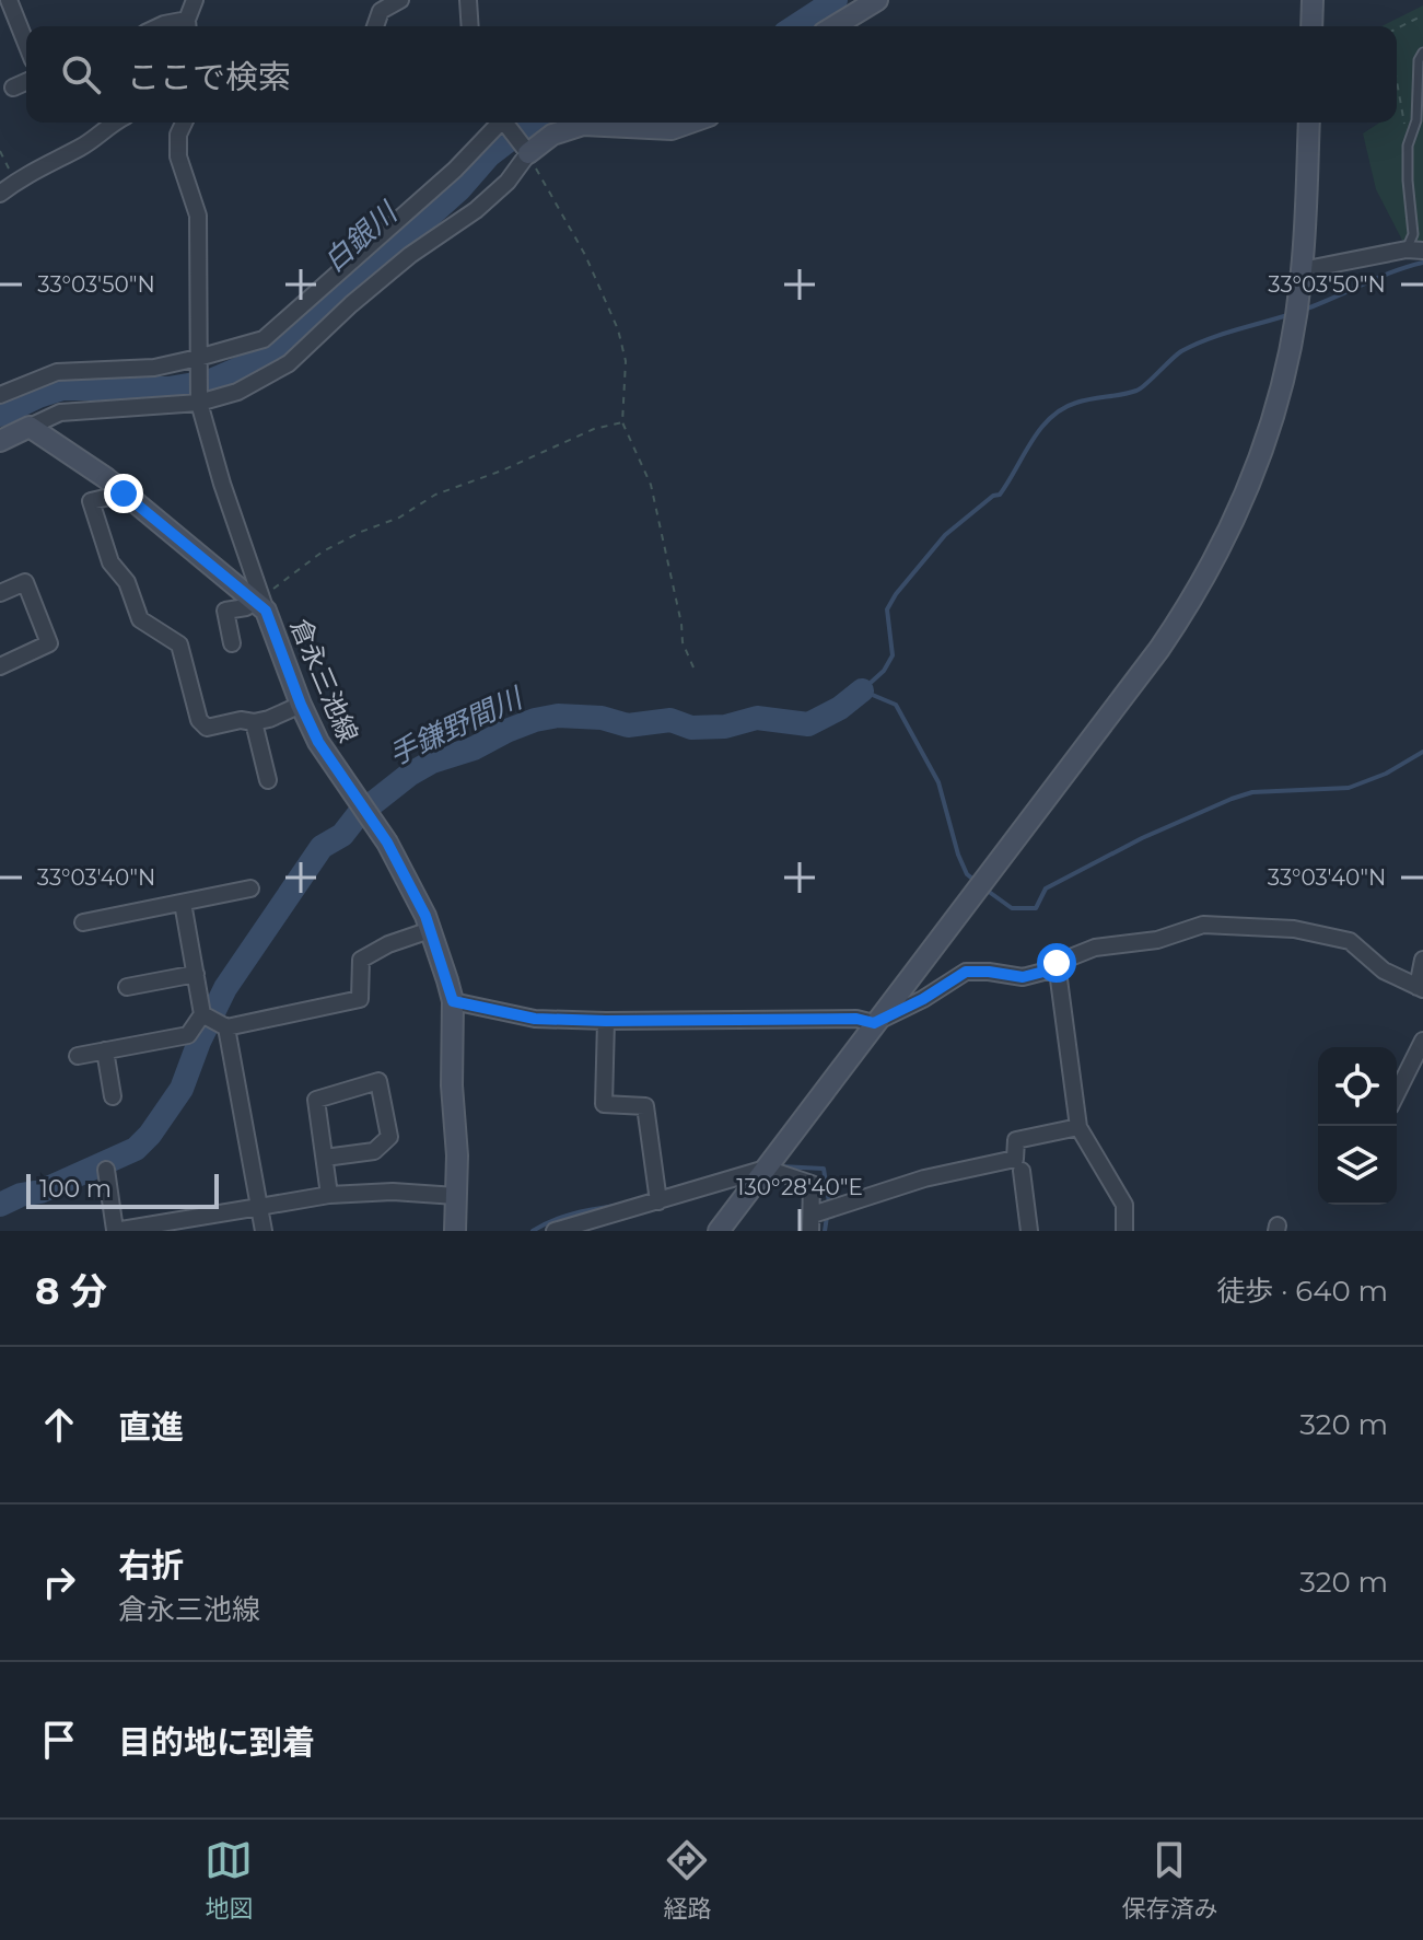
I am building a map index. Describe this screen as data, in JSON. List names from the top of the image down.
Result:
{
  "streets": {
    "street": ["倉永三池線"]
  },
  "water": ["白銀川", "手鎌野間川"],
  "scale_bar": "100 m",
  "page": {
    "search": "ここで検索",
    "scale": "100 m",
    "heading": ["8 分", "徒歩 · 640 m"],
    "list": [
      ["直進", "320 m"],
      ["右折", "倉永三池線", "320 m"],
      "目的地に到着"
    ],
    "nav": ["地図", "経路", "保存済み"]
  },
  "coordinates": ["33°03'50\"N", "33°03'40\"N", "130°28'40\"E"]
}
